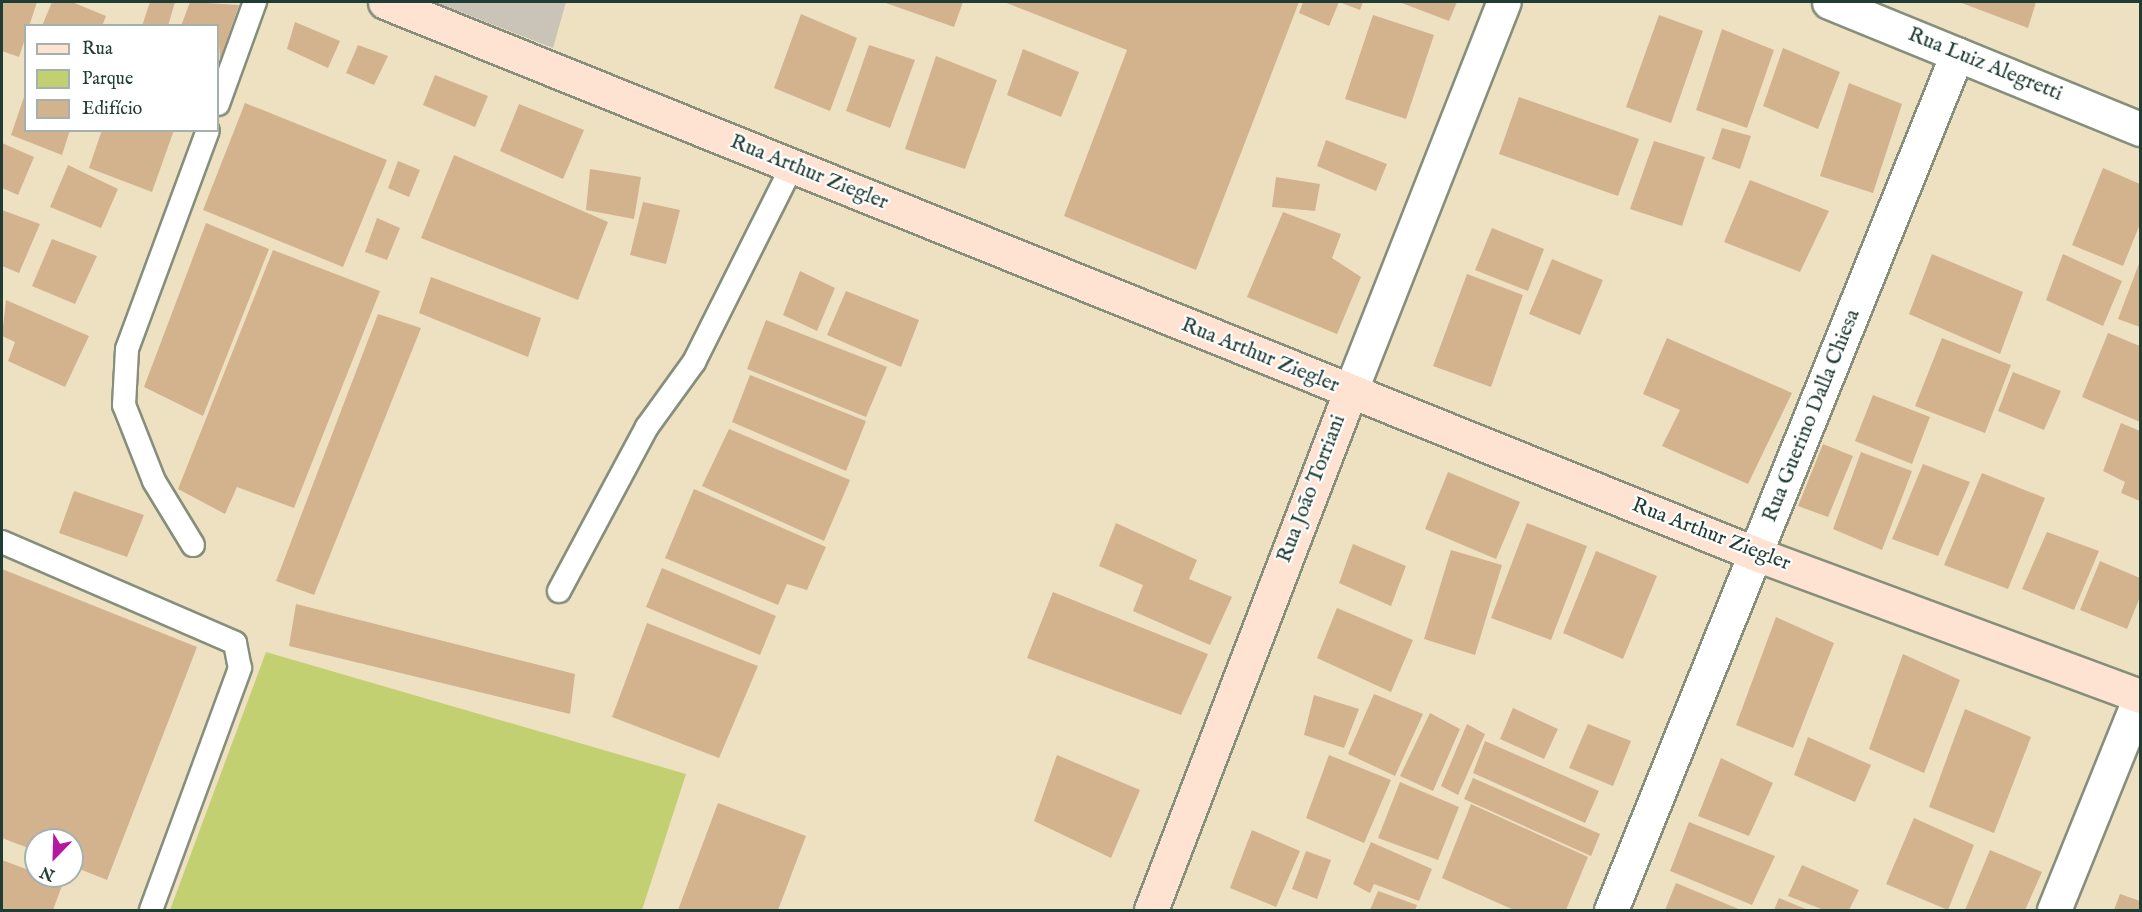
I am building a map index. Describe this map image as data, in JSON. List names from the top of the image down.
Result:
{
  "streets": {
    "street": [
      "Rua Luiz Alegretti",
      "Rua Arthur Ziegler",
      "Rua Guerino Dalla Chiesa",
      "Rua João Torriani"
    ]
  },
  "crossings": [
    ["Rua Luiz Alegretti", "Rua Guerino Dalla Chiesa"],
    ["Rua Arthur Ziegler", "Rua Guerino Dalla Chiesa"],
    ["Rua Arthur Ziegler", "Rua João Torriani"]
  ],
  "legend": ["Rua", "Parque", "Edifício"],
  "north": "bottom left"
}
